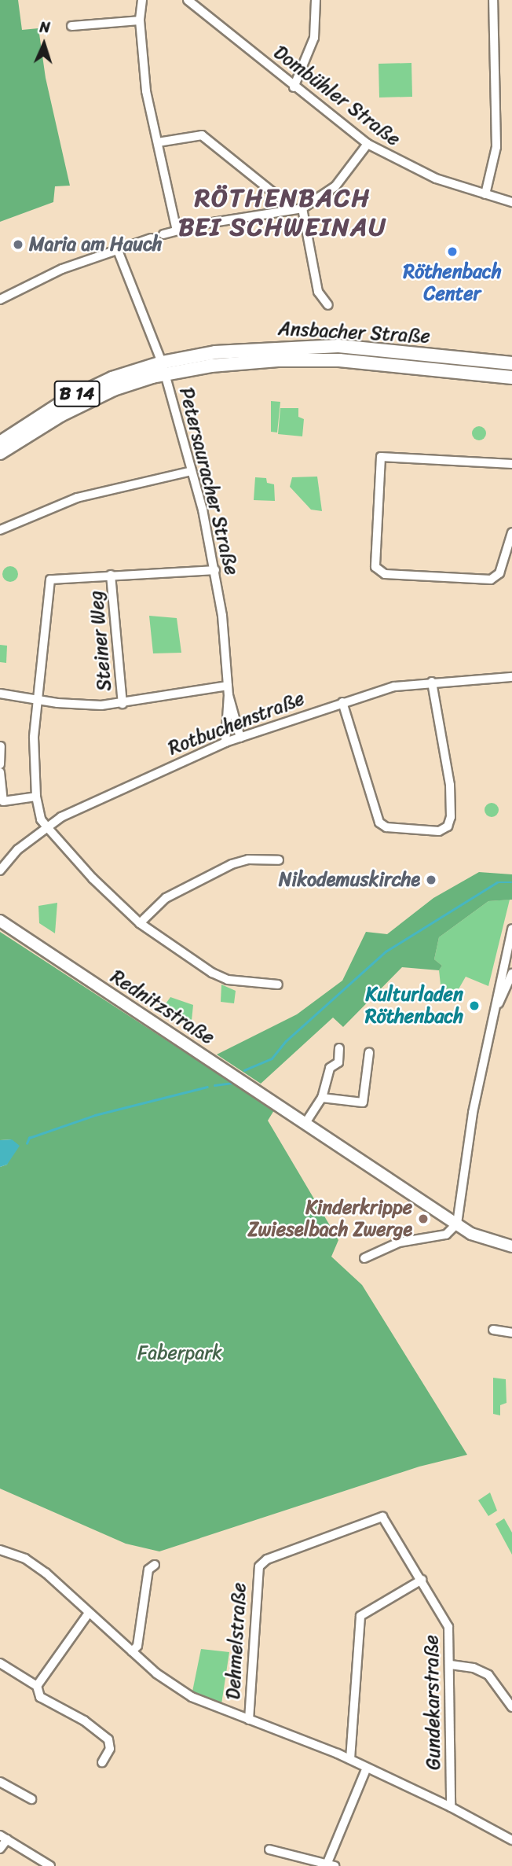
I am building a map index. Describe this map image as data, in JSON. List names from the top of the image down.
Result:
{
  "streets": {
    "main road": ["Ansbacher Straße", "B 14", "Rednitzstraße"],
    "street": [
      "Dombühler Straße",
      "Petersauracher Straße",
      "Steiner Weg",
      "Rotbuchenstraße",
      "Dehmelstraße",
      "Gundekarstraße"
    ]
  },
  "crossings": [
    ["Ansbacher Straße", "Petersauracher Straße"],
    ["Petersauracher Straße", "Steiner Weg"],
    ["Petersauracher Straße", "Rotbuchenstraße"],
    ["Dehmelstraße", "Gundekarstraße"]
  ],
  "districts": ["RÖTHENBACH BEI SCHWEINAU"],
  "parks": ["Faberpark"],
  "places": [
    "Maria am Hauch",
    "Röthenbach Center",
    "Nikodemuskirche",
    "Kulturladen Röthenbach",
    "Kinderkrippe Zwieselbach Zwerge"
  ],
  "north": "top"
}
